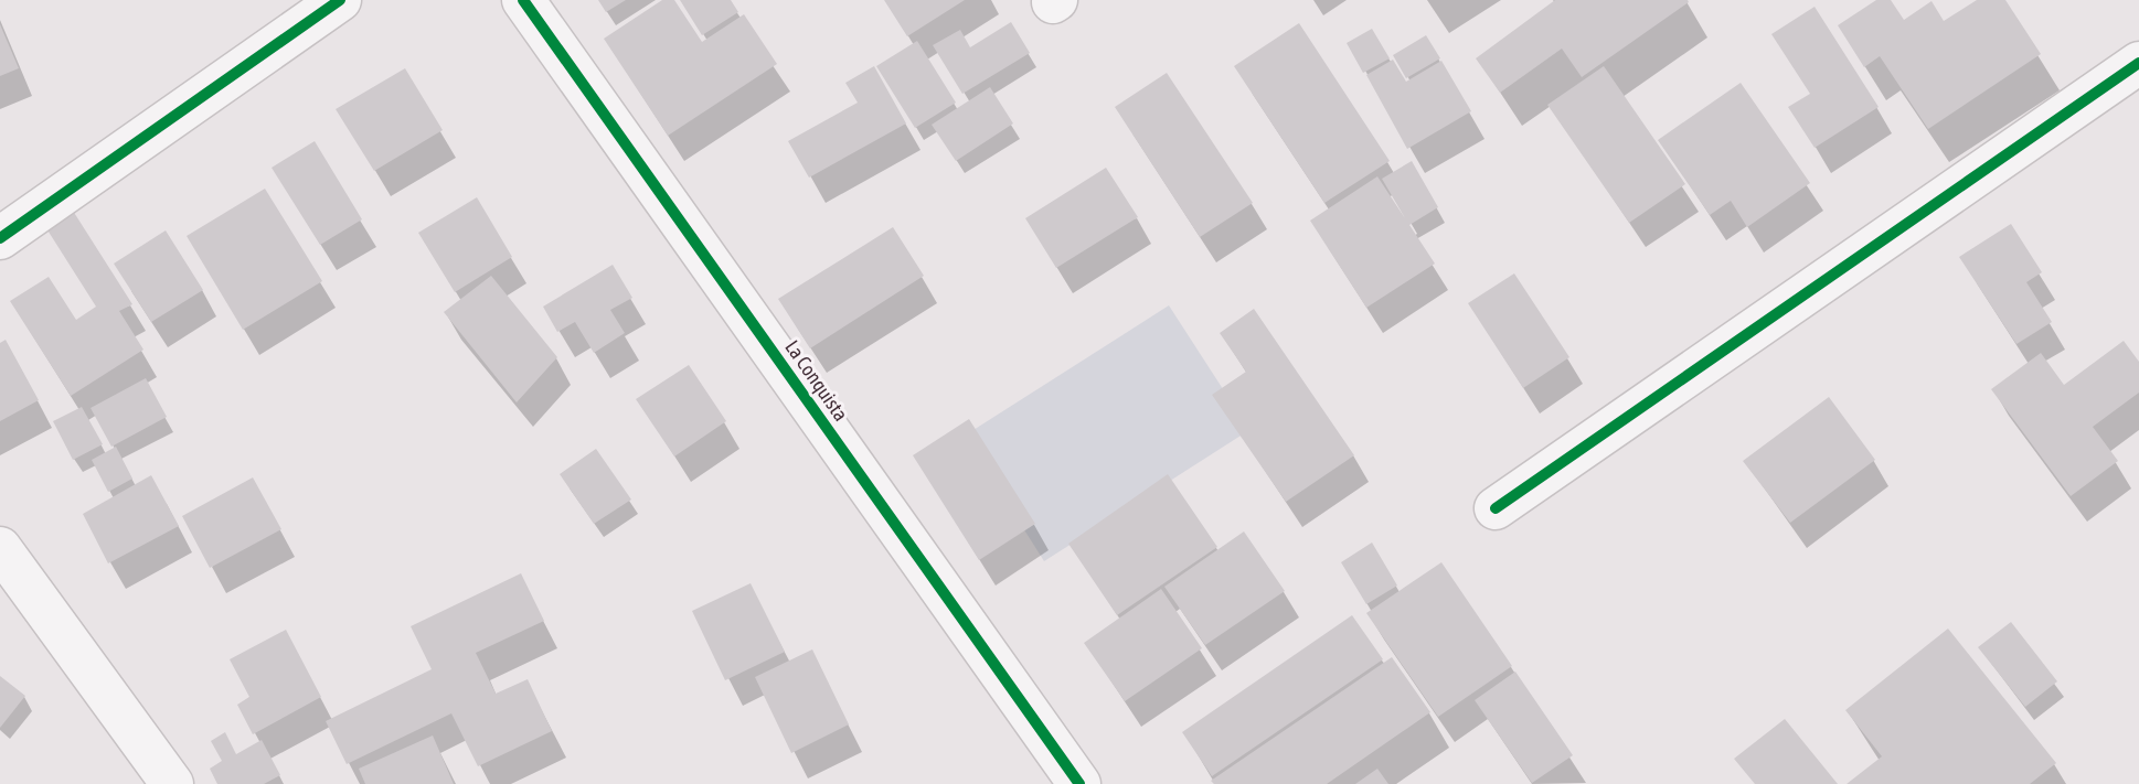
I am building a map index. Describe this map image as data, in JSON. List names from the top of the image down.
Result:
{
  "streets": {
    "street": ["La Conquista"]
  }
}
